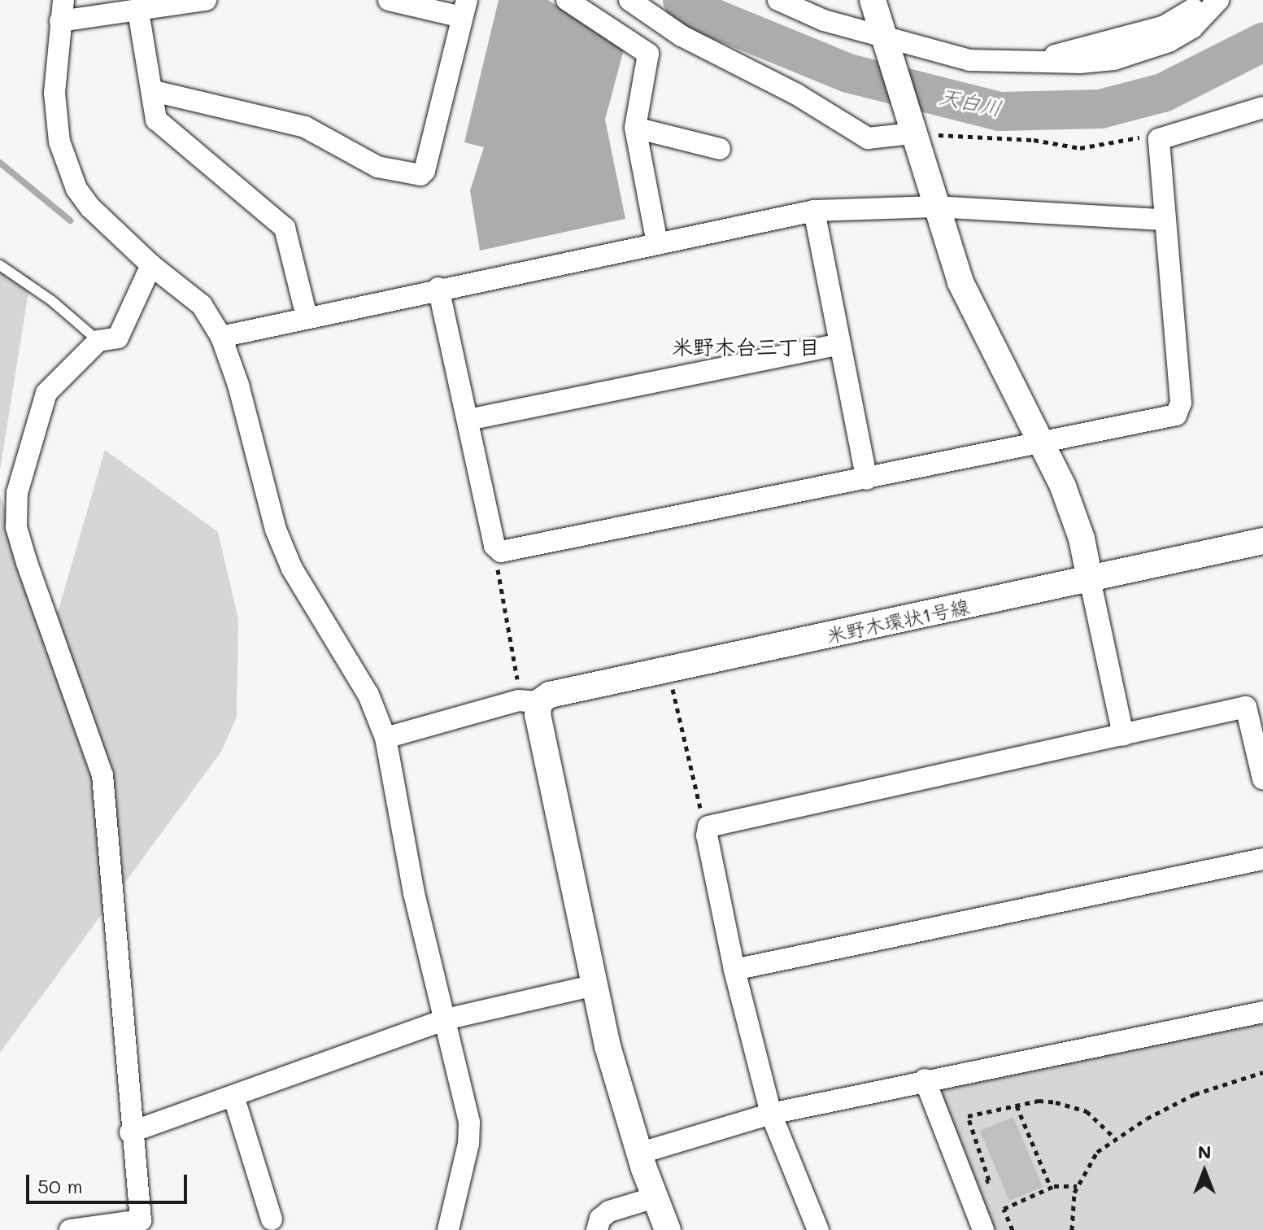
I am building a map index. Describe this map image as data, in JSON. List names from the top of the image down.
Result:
{
  "streets": {
    "street": ["米野木環状1号線"]
  },
  "districts": ["米野木台三丁目"],
  "water": ["天白川"],
  "scale_bar": "50 m",
  "north": "top"
}
